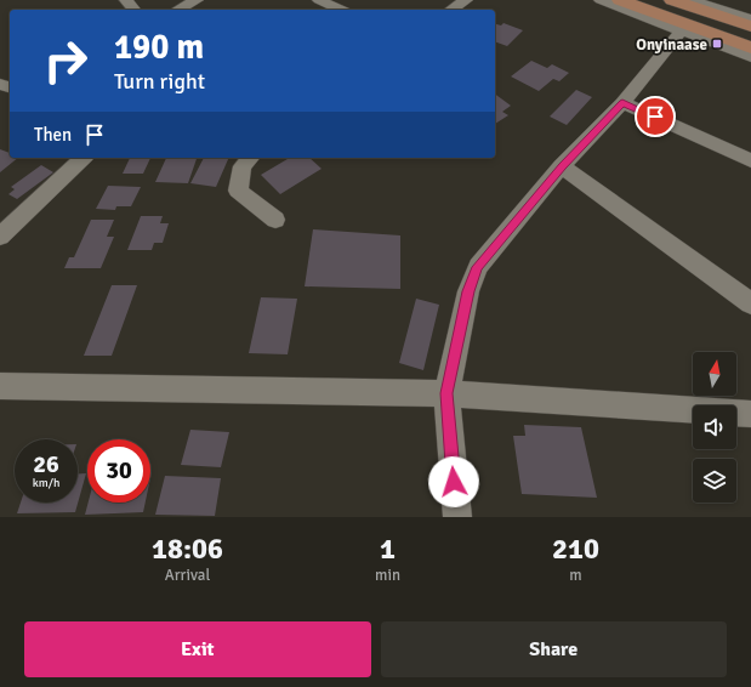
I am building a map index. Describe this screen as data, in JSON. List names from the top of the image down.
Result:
{
  "places": {
    "transit": ["Onyinaase"]
  },
  "north": "top",
  "page": {
    "turn": ["190 m", "Turn right"],
    "then": "Then",
    "speed": "26 km/h",
    "limit": "30",
    "eta": [
      "18:06",
      "Arrival",
      "1",
      "min",
      "210",
      "m"
    ],
    "buttons": ["Exit", "Share"]
  }
}
